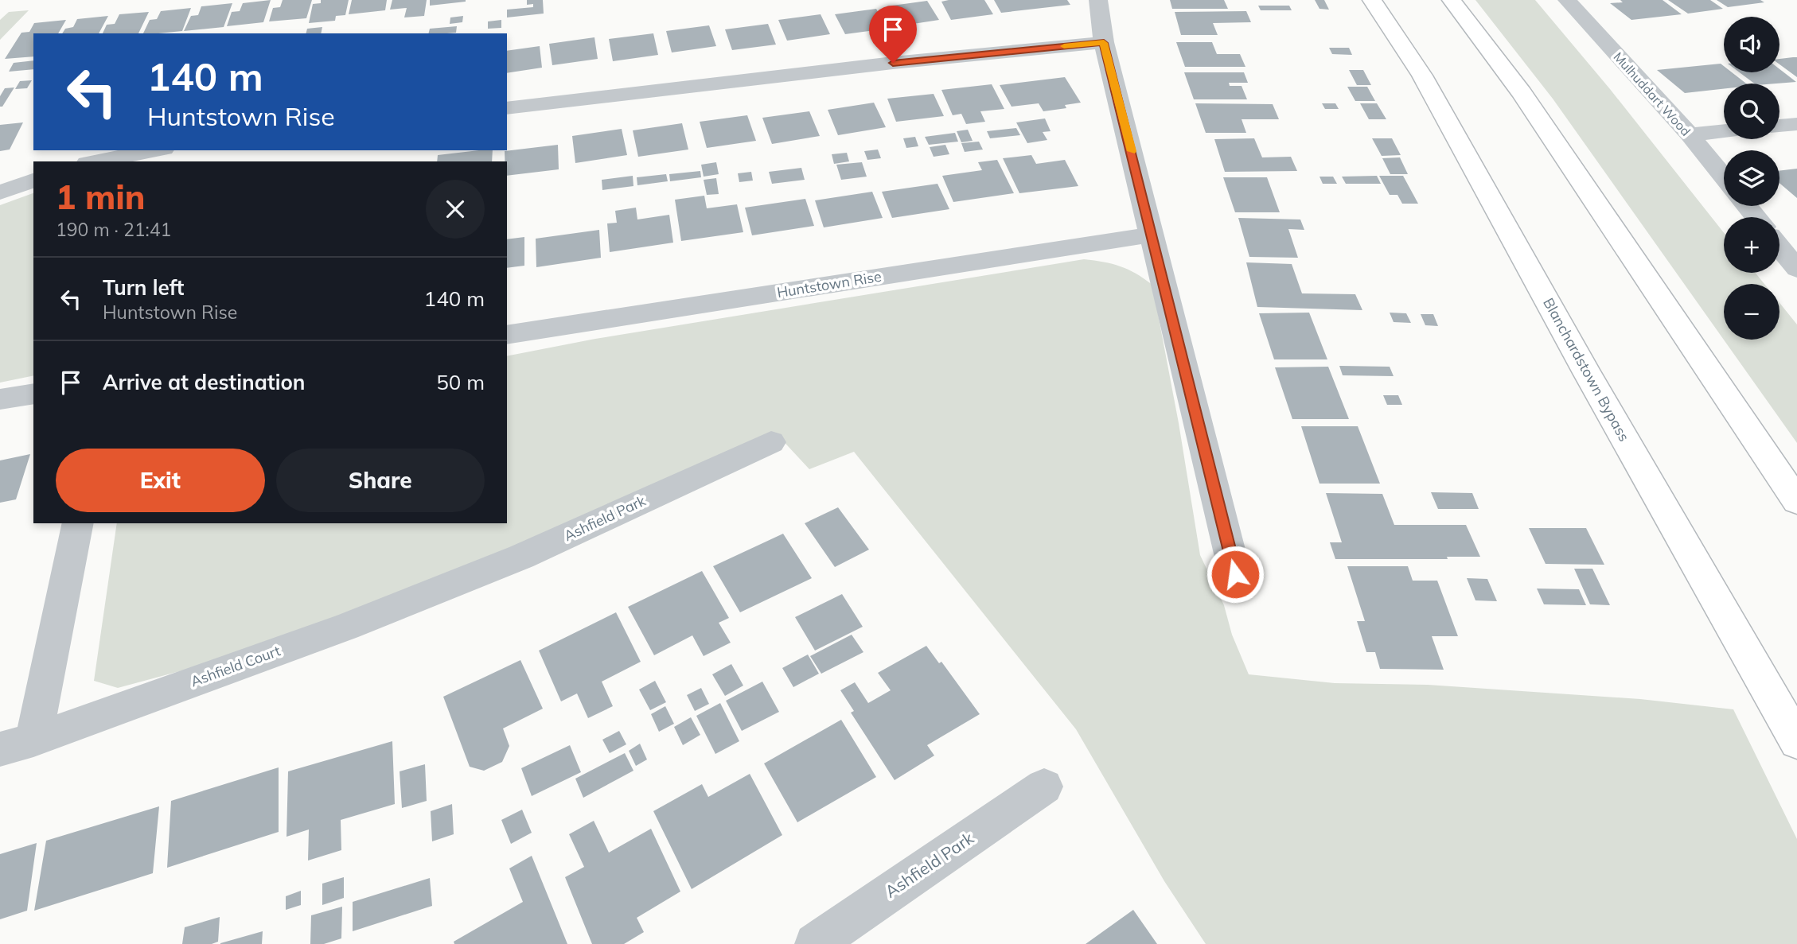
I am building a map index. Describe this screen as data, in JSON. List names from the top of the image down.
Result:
{
  "streets": {
    "highway": ["Blanchardstown Bypass"],
    "street": [
      "Mulhuddart Wood",
      "Huntstown Rise",
      "Ashfield Park",
      "Ashfield Court"
    ]
  },
  "crossings": [
    ["Ashfield Park", "Ashfield Court"]
  ],
  "page": {
    "map_buttons": ["+", "−"],
    "turn": ["140 m", "Huntstown Rise"],
    "heading": ["1 min", "190 m · 21:41"],
    "list": [
      {
        "name": "Turn left",
        "note": "Huntstown Rise",
        "value": "140 m"
      },
      {
        "name": "Arrive at destination",
        "value": "50 m"
      }
    ],
    "buttons": ["Exit", "Share"]
  }
}
